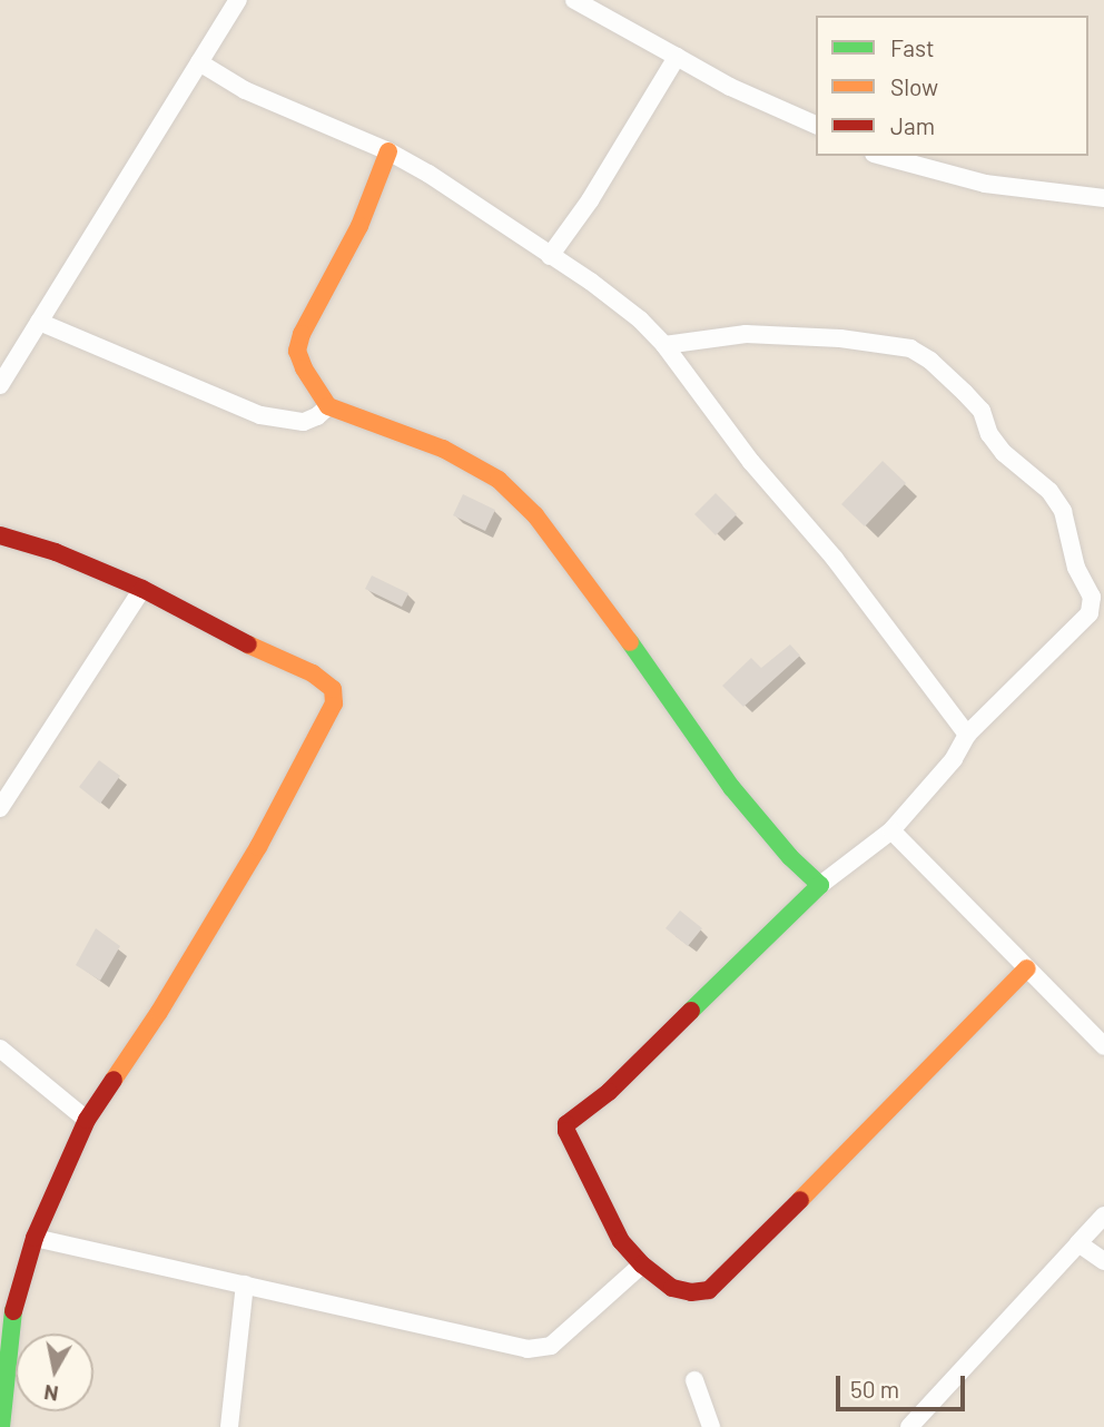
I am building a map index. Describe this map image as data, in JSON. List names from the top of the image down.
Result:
{
  "legend": ["Fast", "Slow", "Jam"],
  "scale_bar": "50 m",
  "north": "bottom"
}
